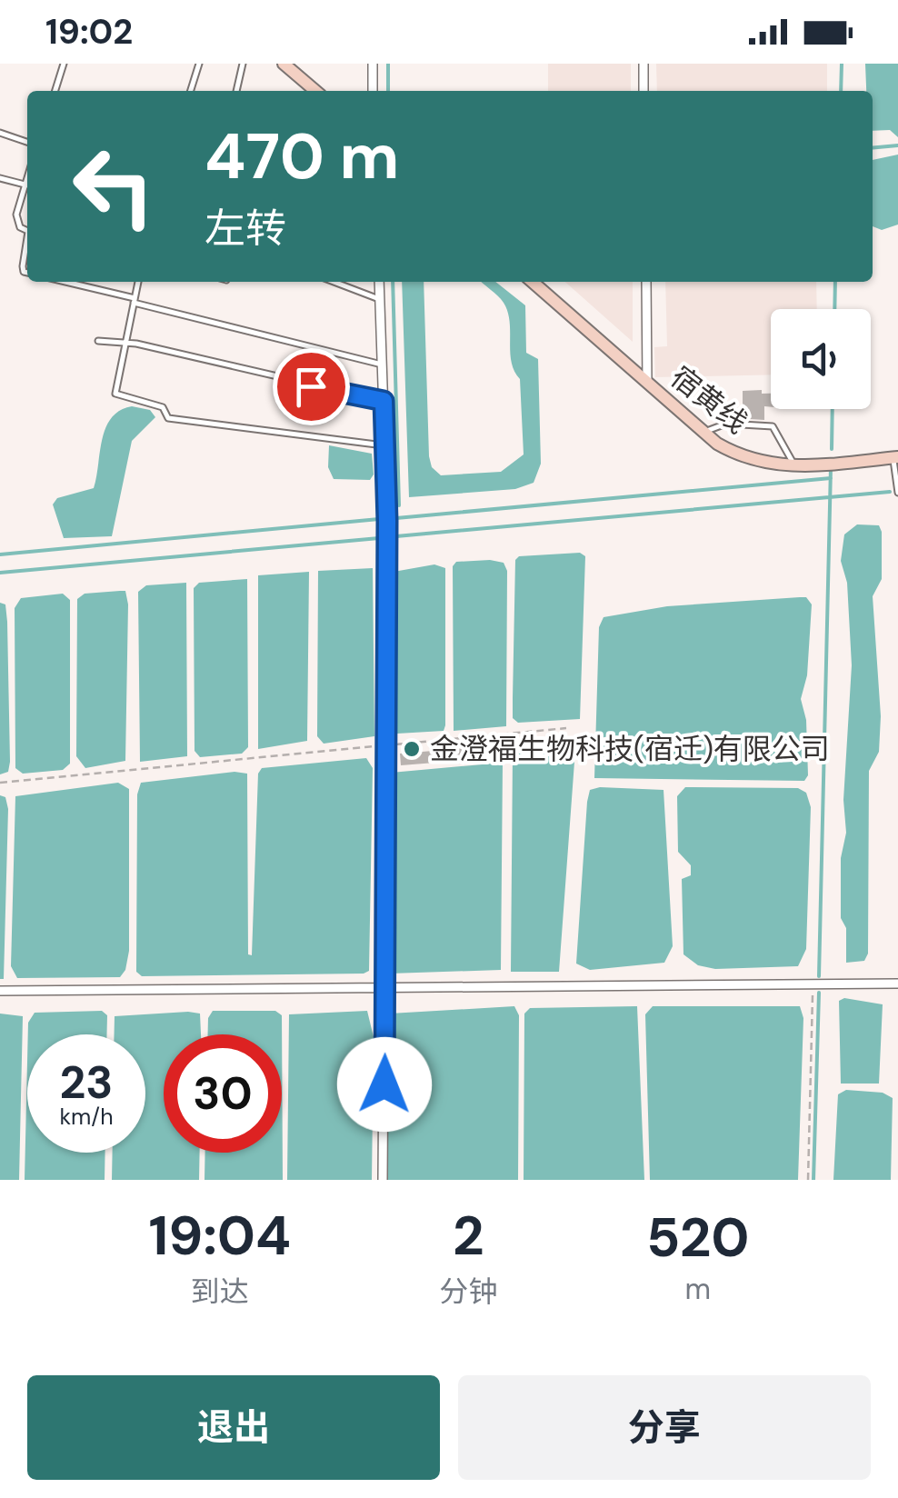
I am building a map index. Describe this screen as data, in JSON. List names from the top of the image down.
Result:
{
  "streets": {
    "main road": ["宿黄线"]
  },
  "places": ["金澄福生物科技(宿迁)有限公司"],
  "page": {
    "status": "19:02",
    "turn": ["470 m", "左转"],
    "speed": "23 km/h",
    "limit": "30",
    "eta": [
      "19:04",
      "到达",
      "2",
      "分钟",
      "520",
      "m"
    ],
    "buttons": ["退出", "分享"]
  }
}
